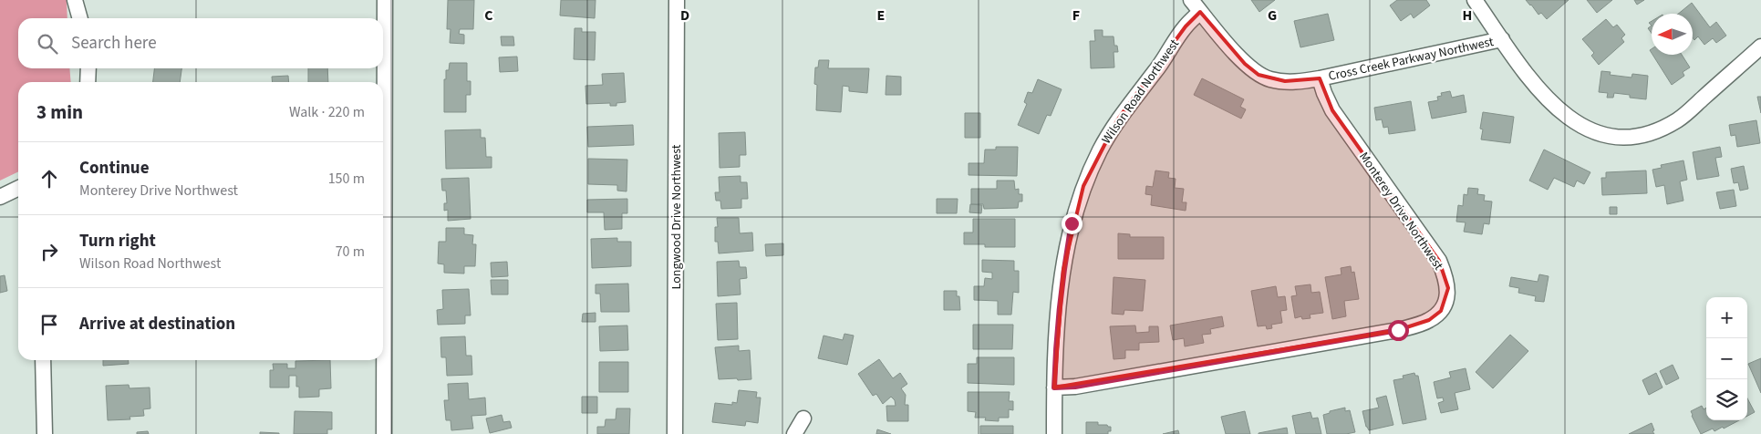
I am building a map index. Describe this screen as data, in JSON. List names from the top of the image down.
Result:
{
  "streets": {
    "street": [
      "Cross Creek Parkway Northwest",
      "Wilson Road Northwest",
      "Monterey Drive Northwest",
      "Longwood Drive Northwest"
    ]
  },
  "crossings": [
    ["Cross Creek Parkway Northwest", "Wilson Road Northwest"],
    ["Cross Creek Parkway Northwest", "Monterey Drive Northwest"],
    ["Wilson Road Northwest", "Monterey Drive Northwest"]
  ],
  "north": "left",
  "page": {
    "search": "Search here",
    "heading": ["3 min", "Walk · 220 m"],
    "list": [
      ["Continue", "Monterey Drive Northwest", "150 m"],
      ["Turn right", "Wilson Road Northwest", "70 m"],
      "Arrive at destination"
    ],
    "map_buttons": ["+", "−"]
  },
  "grid": {
    "columns": [
      "C",
      "D",
      "E",
      "F",
      "G",
      "H"
    ]
  }
}
